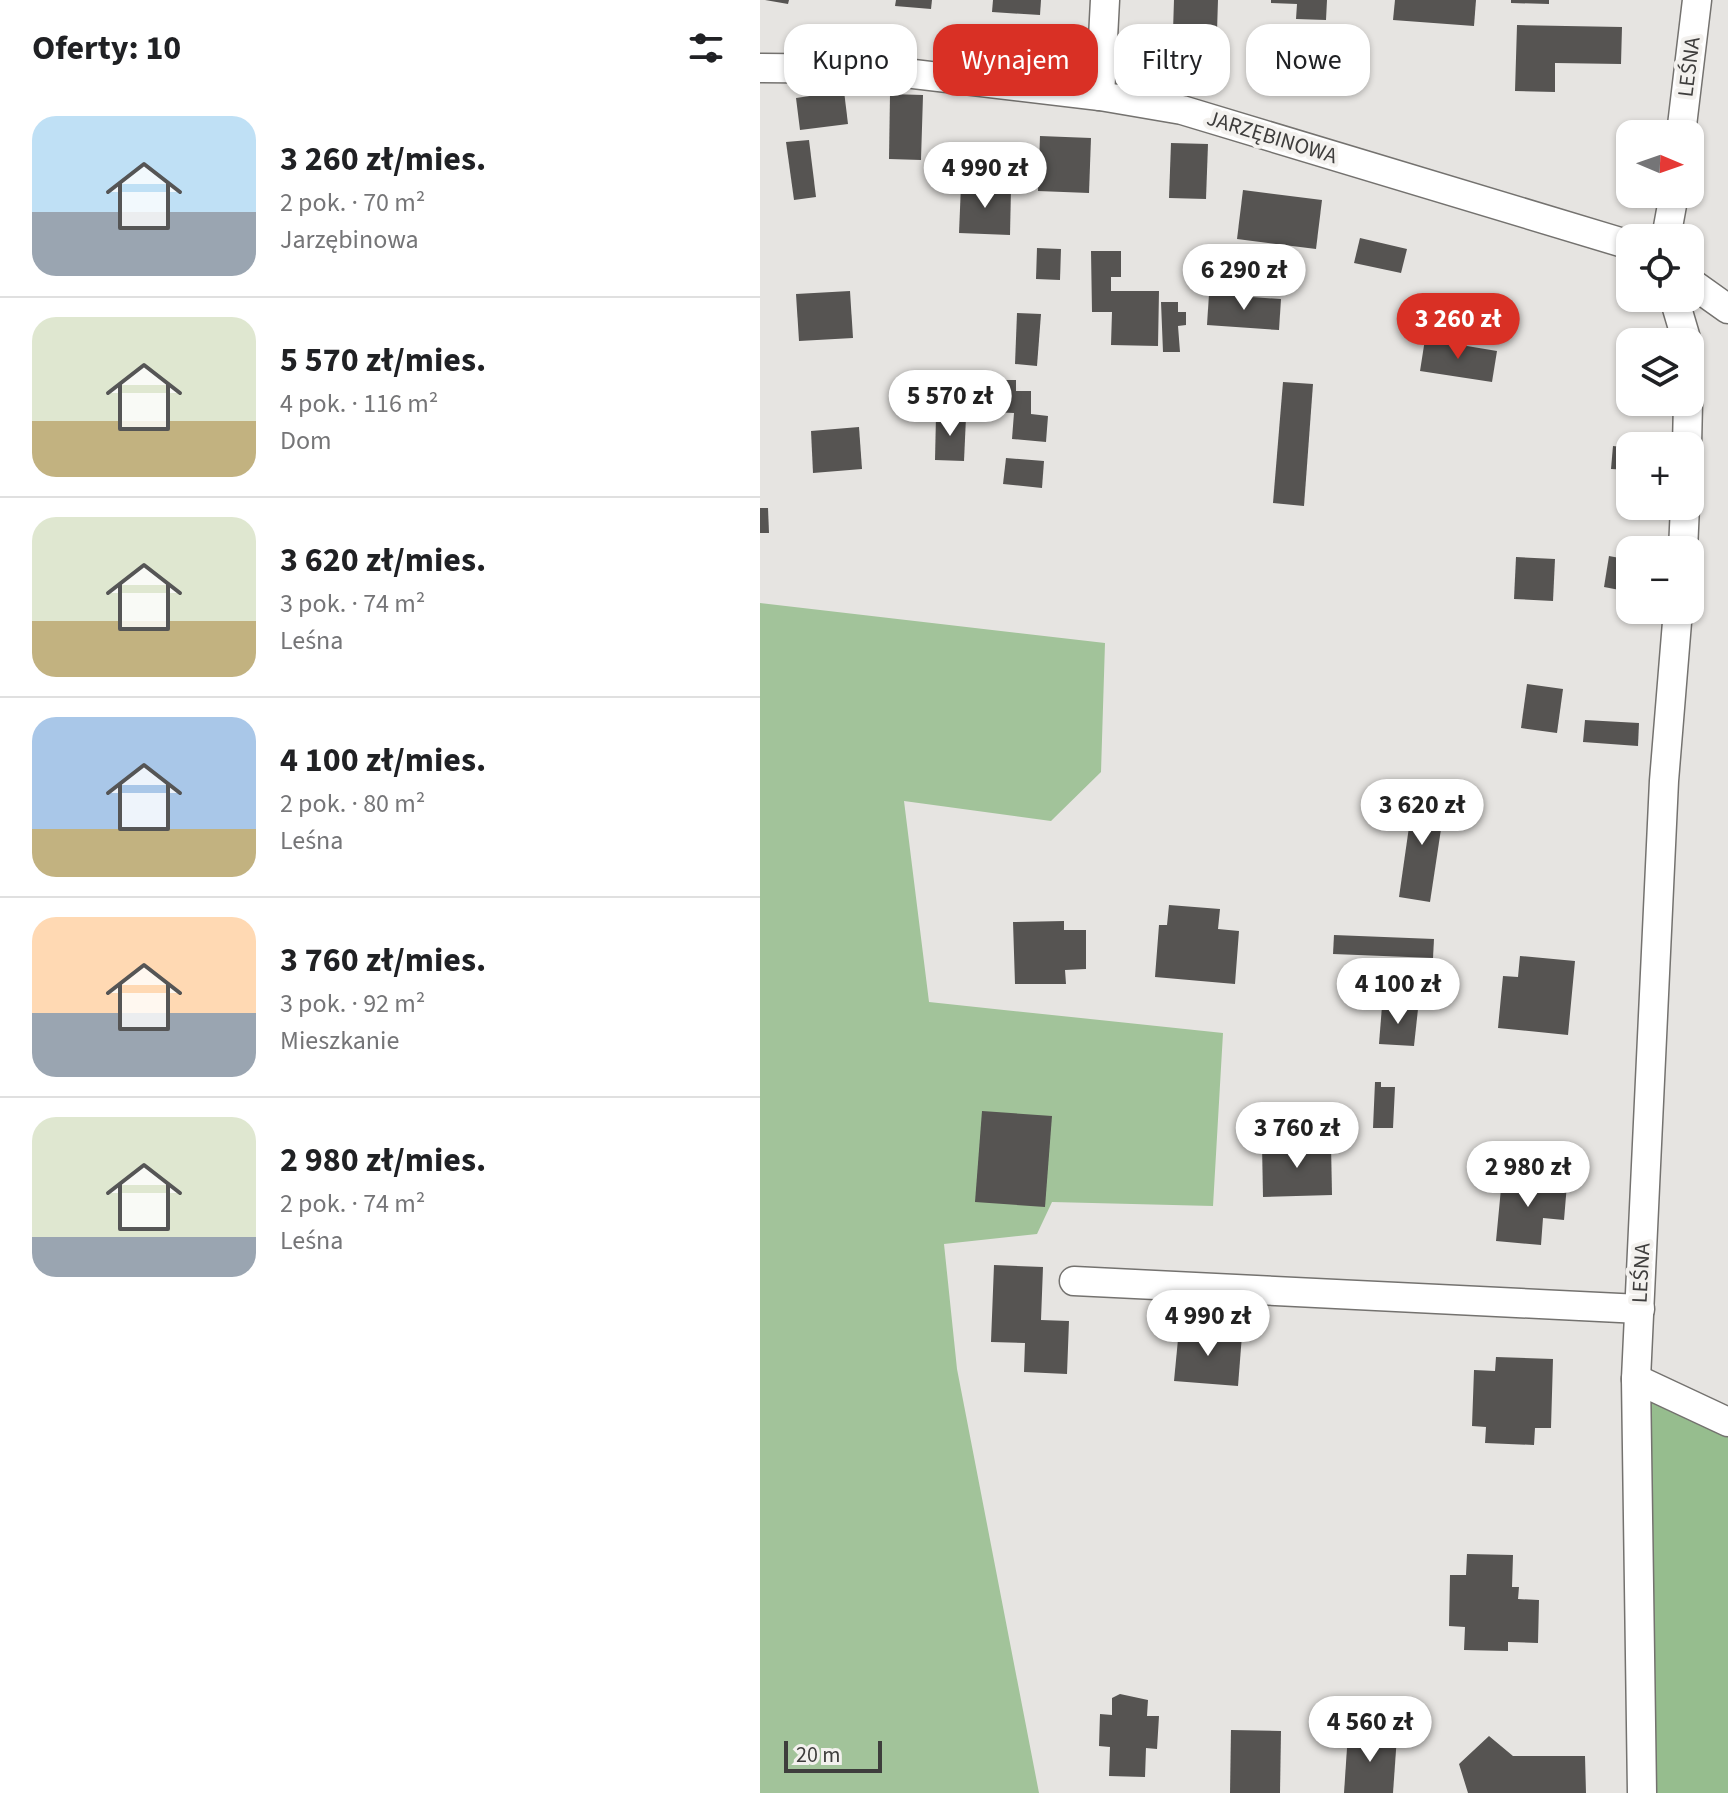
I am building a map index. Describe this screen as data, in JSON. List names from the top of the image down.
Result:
{
  "streets": {
    "street": ["LEŚNA", "JARZĘBINOWA"]
  },
  "scale_bar": "20 m",
  "north": "right",
  "page": {
    "heading": "Oferty: 10",
    "chip": [
      "Kupno",
      "Wynajem",
      "Filtry",
      "Nowe"
    ],
    "list": [
      {
        "name": "3 260 zł/mies.",
        "note": "2 pok. · 70 m² · Jarzębinowa"
      },
      {
        "name": "5 570 zł/mies.",
        "note": "4 pok. · 116 m² · Dom"
      },
      {
        "name": "3 620 zł/mies.",
        "note": "3 pok. · 74 m² · Leśna"
      },
      {
        "name": "4 100 zł/mies.",
        "note": "2 pok. · 80 m² · Leśna"
      },
      {
        "name": "3 760 zł/mies.",
        "note": "3 pok. · 92 m² · Mieszkanie"
      },
      {
        "name": "2 980 zł/mies.",
        "note": "2 pok. · 74 m² · Leśna"
      }
    ],
    "map_buttons": ["+", "−"],
    "price": [
      "4 990 zł",
      "6 290 zł",
      "3 260 zł",
      "5 570 zł",
      "3 620 zł",
      "4 100 zł",
      "3 760 zł",
      "2 980 zł",
      "4 990 zł",
      "4 560 zł"
    ],
    "scale": "20 m"
  }
}
